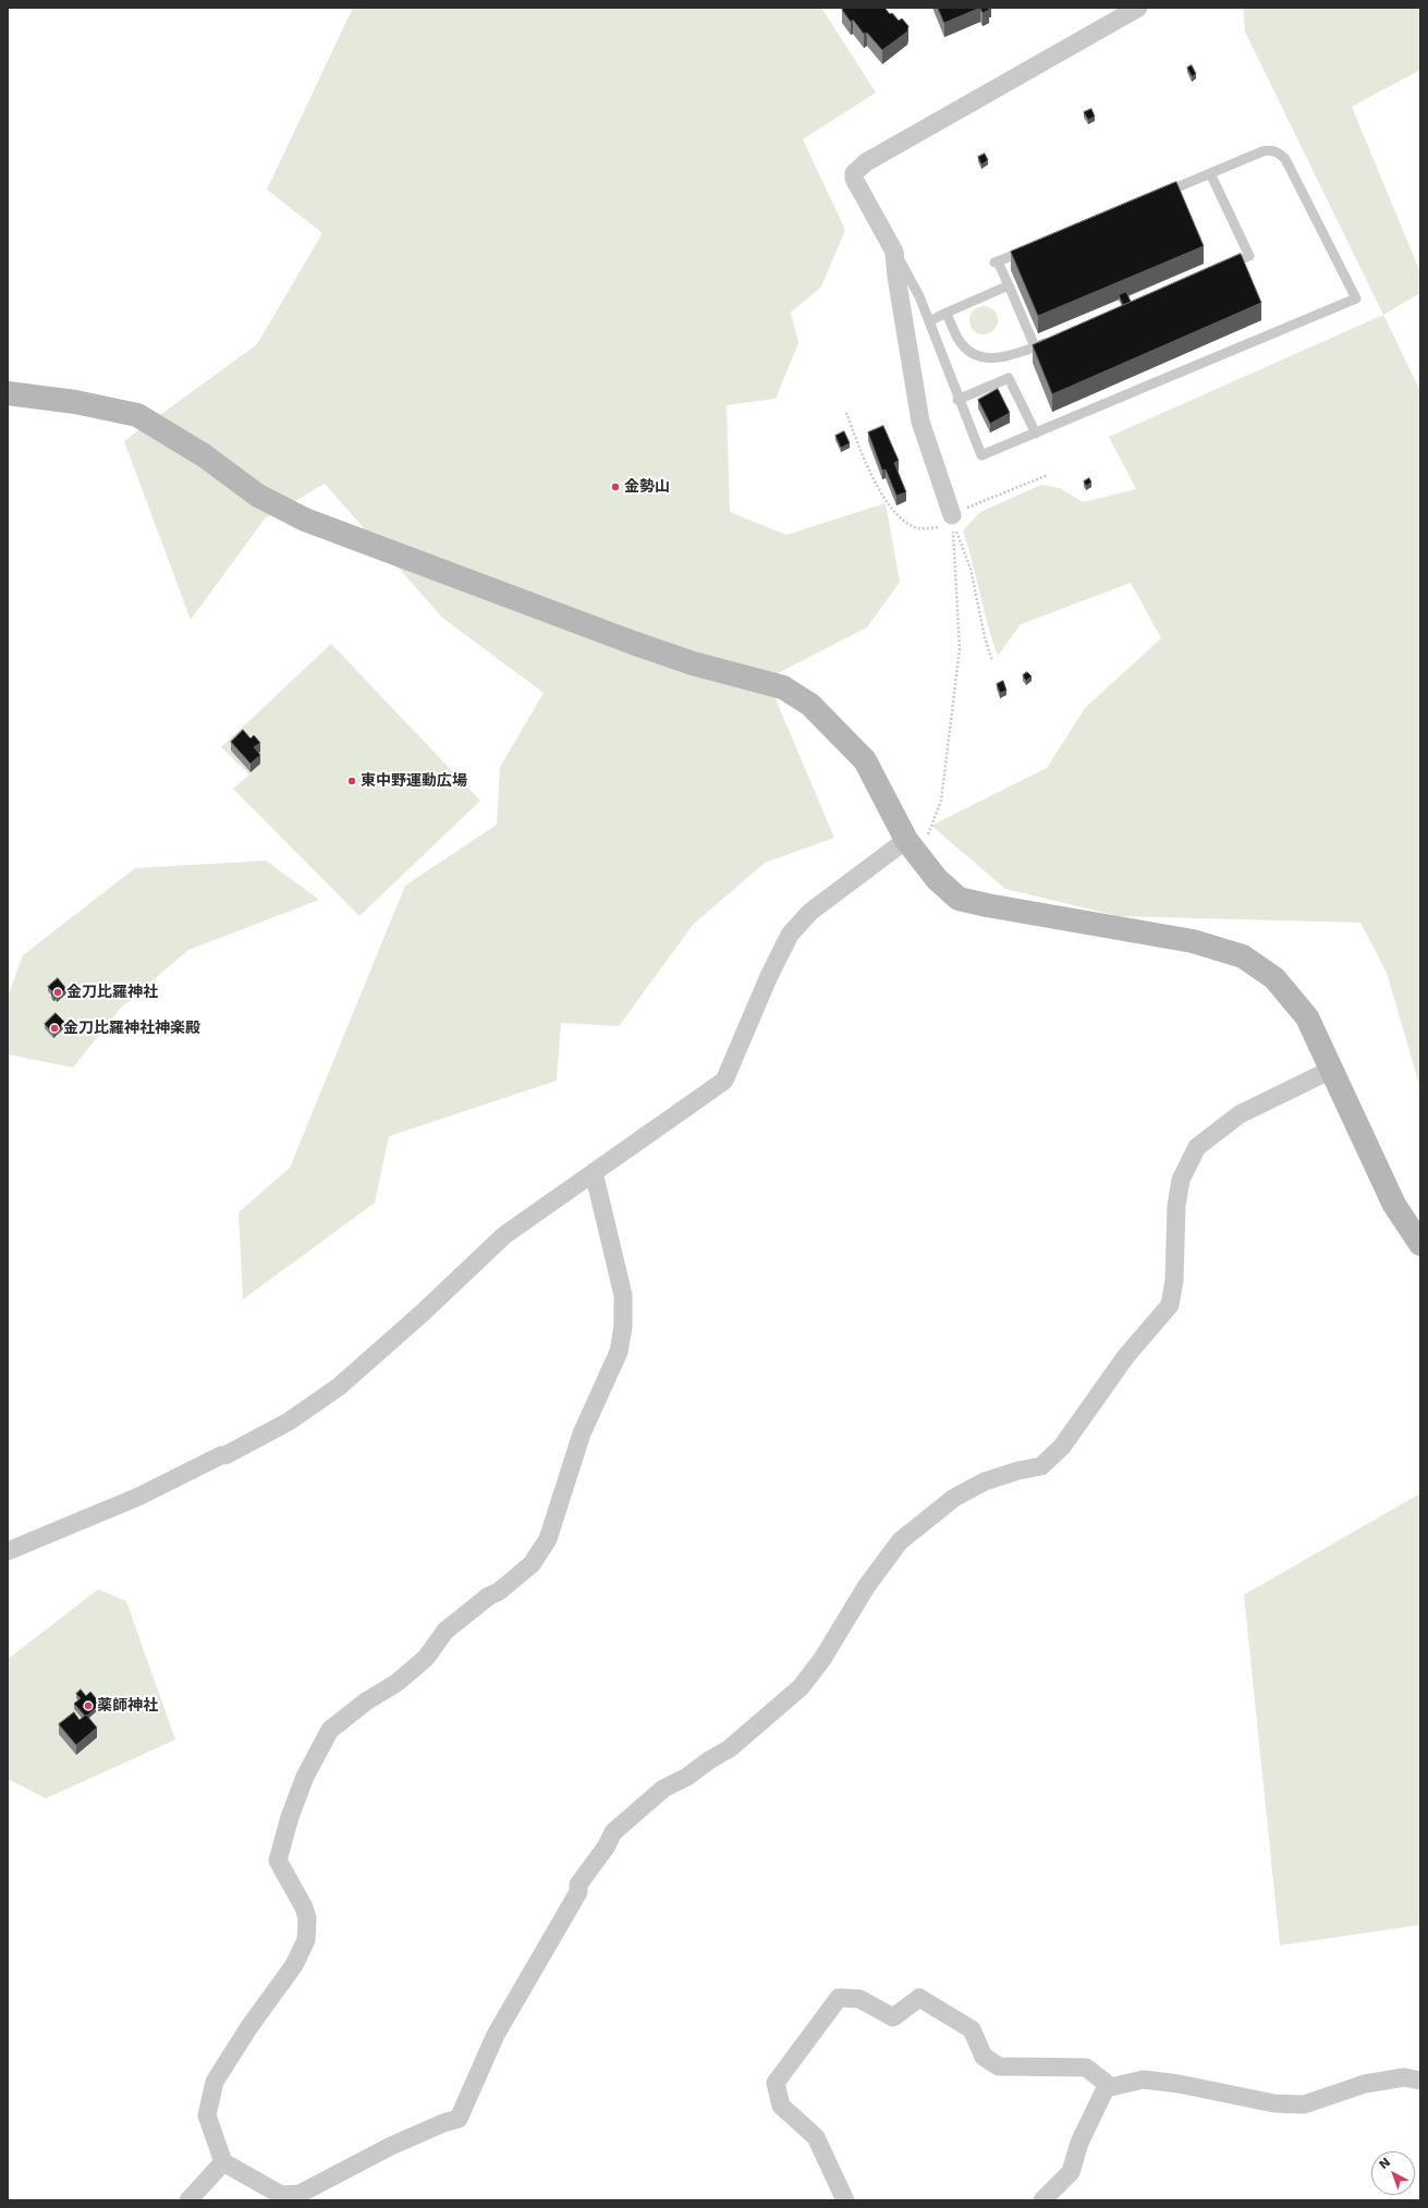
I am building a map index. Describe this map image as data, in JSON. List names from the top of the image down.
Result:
{
  "places": [
    "金勢山",
    "東中野運動広場",
    "金刀比羅神社",
    "金刀比羅神社神楽殿",
    "薬師神社"
  ],
  "north": "top left"
}
